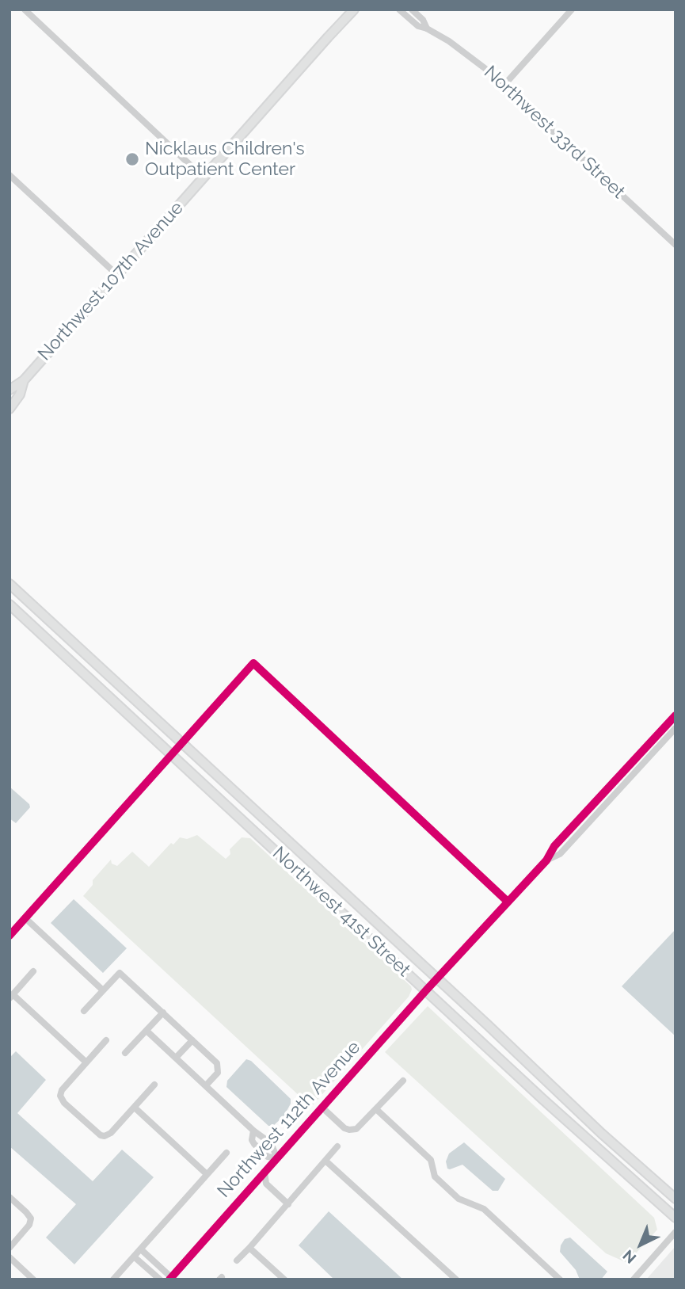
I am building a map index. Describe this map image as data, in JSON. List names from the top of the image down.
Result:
{
  "streets": {
    "main road": ["Northwest 107th Avenue", "Northwest 41st Street"],
    "street": ["Northwest 33rd Street", "Northwest 112th Avenue"]
  },
  "crossings": [
    ["Northwest 41st Street", "Northwest 112th Avenue"]
  ],
  "places": ["Nicklaus Children's Outpatient Center"],
  "north": "bottom left"
}
